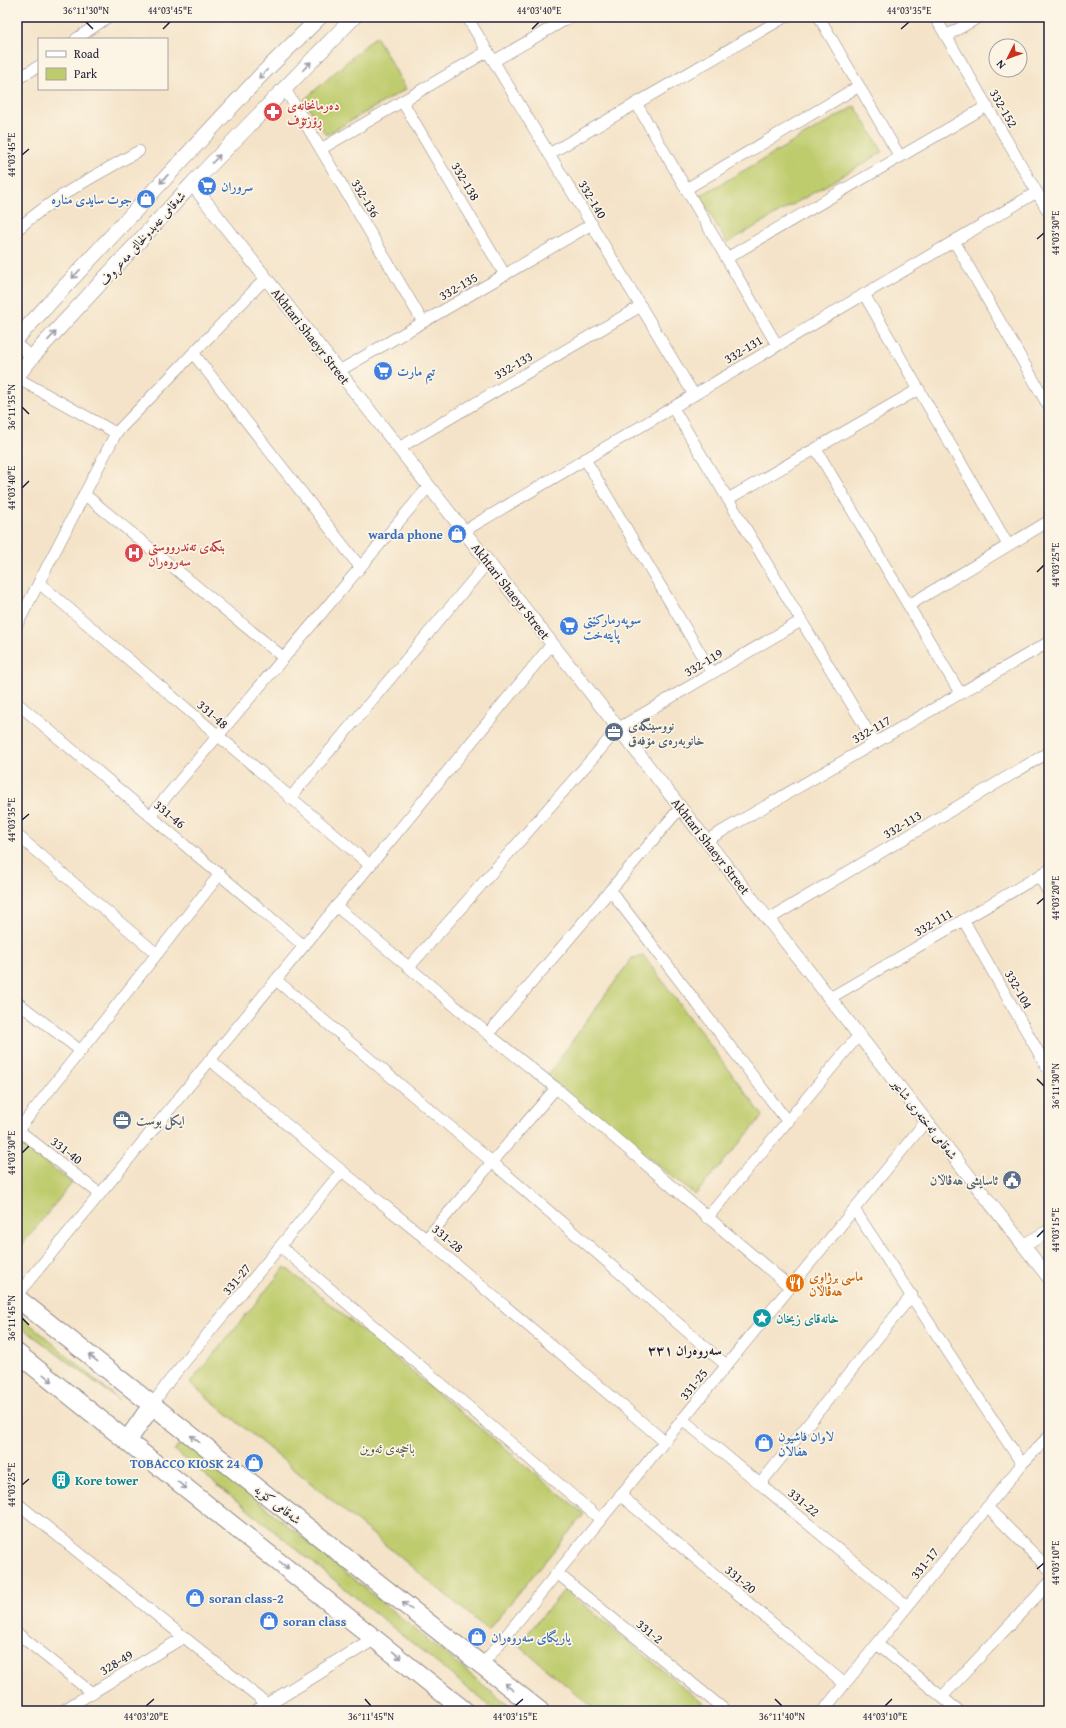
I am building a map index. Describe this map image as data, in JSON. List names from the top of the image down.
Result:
{
  "streets": {
    "highway": ["شەقامی کۆیە"],
    "main road": ["شەقامی عەبدولخالق مەعروف"],
    "street": [
      "332-152",
      "332-138",
      "332-136",
      "332-140",
      "332-135",
      "Akhtari Shaeyr Street",
      "332-131",
      "332-133",
      "332-119",
      "331-48",
      "332-117",
      "331-46",
      "332-113",
      "332-111",
      "332-104",
      "شەقامی ئەختەری شاعیر",
      "331-40",
      "331-28",
      "331-27",
      "331-25",
      "331-22",
      "331-17",
      "331-20",
      "331-2",
      "328-49"
    ]
  },
  "crossings": [
    ["332-152", "332-131"],
    ["332-138", "332-135"],
    ["332-136", "شەقامی عەبدولخالق مەعروف"],
    ["332-136", "332-135"],
    ["332-140", "332-135"],
    ["332-140", "332-131"],
    ["332-140", "332-133"],
    ["شەقامی عەبدولخالق مەعروف", "Akhtari Shaeyr Street"],
    ["332-135", "Akhtari Shaeyr Street"],
    ["Akhtari Shaeyr Street", "332-131"],
    ["Akhtari Shaeyr Street", "332-133"],
    ["Akhtari Shaeyr Street", "332-119"],
    ["Akhtari Shaeyr Street", "332-117"],
    ["Akhtari Shaeyr Street", "332-113"],
    ["Akhtari Shaeyr Street", "332-111"],
    ["Akhtari Shaeyr Street", "شەقامی ئەختەری شاعیر"],
    ["332-111", "332-104"],
    ["332-111", "شەقامی ئەختەری شاعیر"],
    ["شەقامی ئەختەری شاعیر", "331-25"],
    ["331-28", "331-27"],
    ["331-28", "331-25"],
    ["331-27", "شەقامی کۆیە"],
    ["331-25", "331-22"],
    ["331-25", "شەقامی کۆیە"],
    ["331-25", "331-20"],
    ["331-25", "331-2"],
    ["331-22", "331-17"],
    ["331-17", "331-20"]
  ],
  "districts": ["سەروەران ٣٣١"],
  "parks": ["باخچەی ئەوین"],
  "places": {
    "pharmacy": ["دەرمانخانەی ڕۆزتۆف"],
    "supermarket": ["سروران", "تيم مارت", "سوپەرمارکێتی پایتەخت"],
    "shop": [
      "جوت سايدى مناره",
      "warda phone",
      "لاوان فاشيون هفالان",
      "TOBACCO KIOSK 24",
      "soran class-2",
      "soran class",
      "یاریگای سەروەران"
    ],
    "hospital": ["بنکەی تەندرووستی سەروەران"],
    "office": ["نووسینگەی خانوبەرەی مۆفەق", "ايكل بوست"],
    "public building": ["ئاسایشی هەڤاڵان"],
    "restaurant": ["ماسی برژاوی هەڤاڵان"],
    "place": ["خانەقای زیخان"],
    "building": ["Kore tower"]
  },
  "legend": ["Road", "Park"],
  "north": "bottom left",
  "coordinates": [
    "36°11'30\"N",
    "44°03'45\"E",
    "44°03'40\"E",
    "44°03'35\"E",
    "44°03'30\"E",
    "36°11'35\"N",
    "44°03'25\"E",
    "44°03'20\"E",
    "44°03'15\"E",
    "36°11'45\"N",
    "44°03'10\"E",
    "36°11'40\"N"
  ]
}
